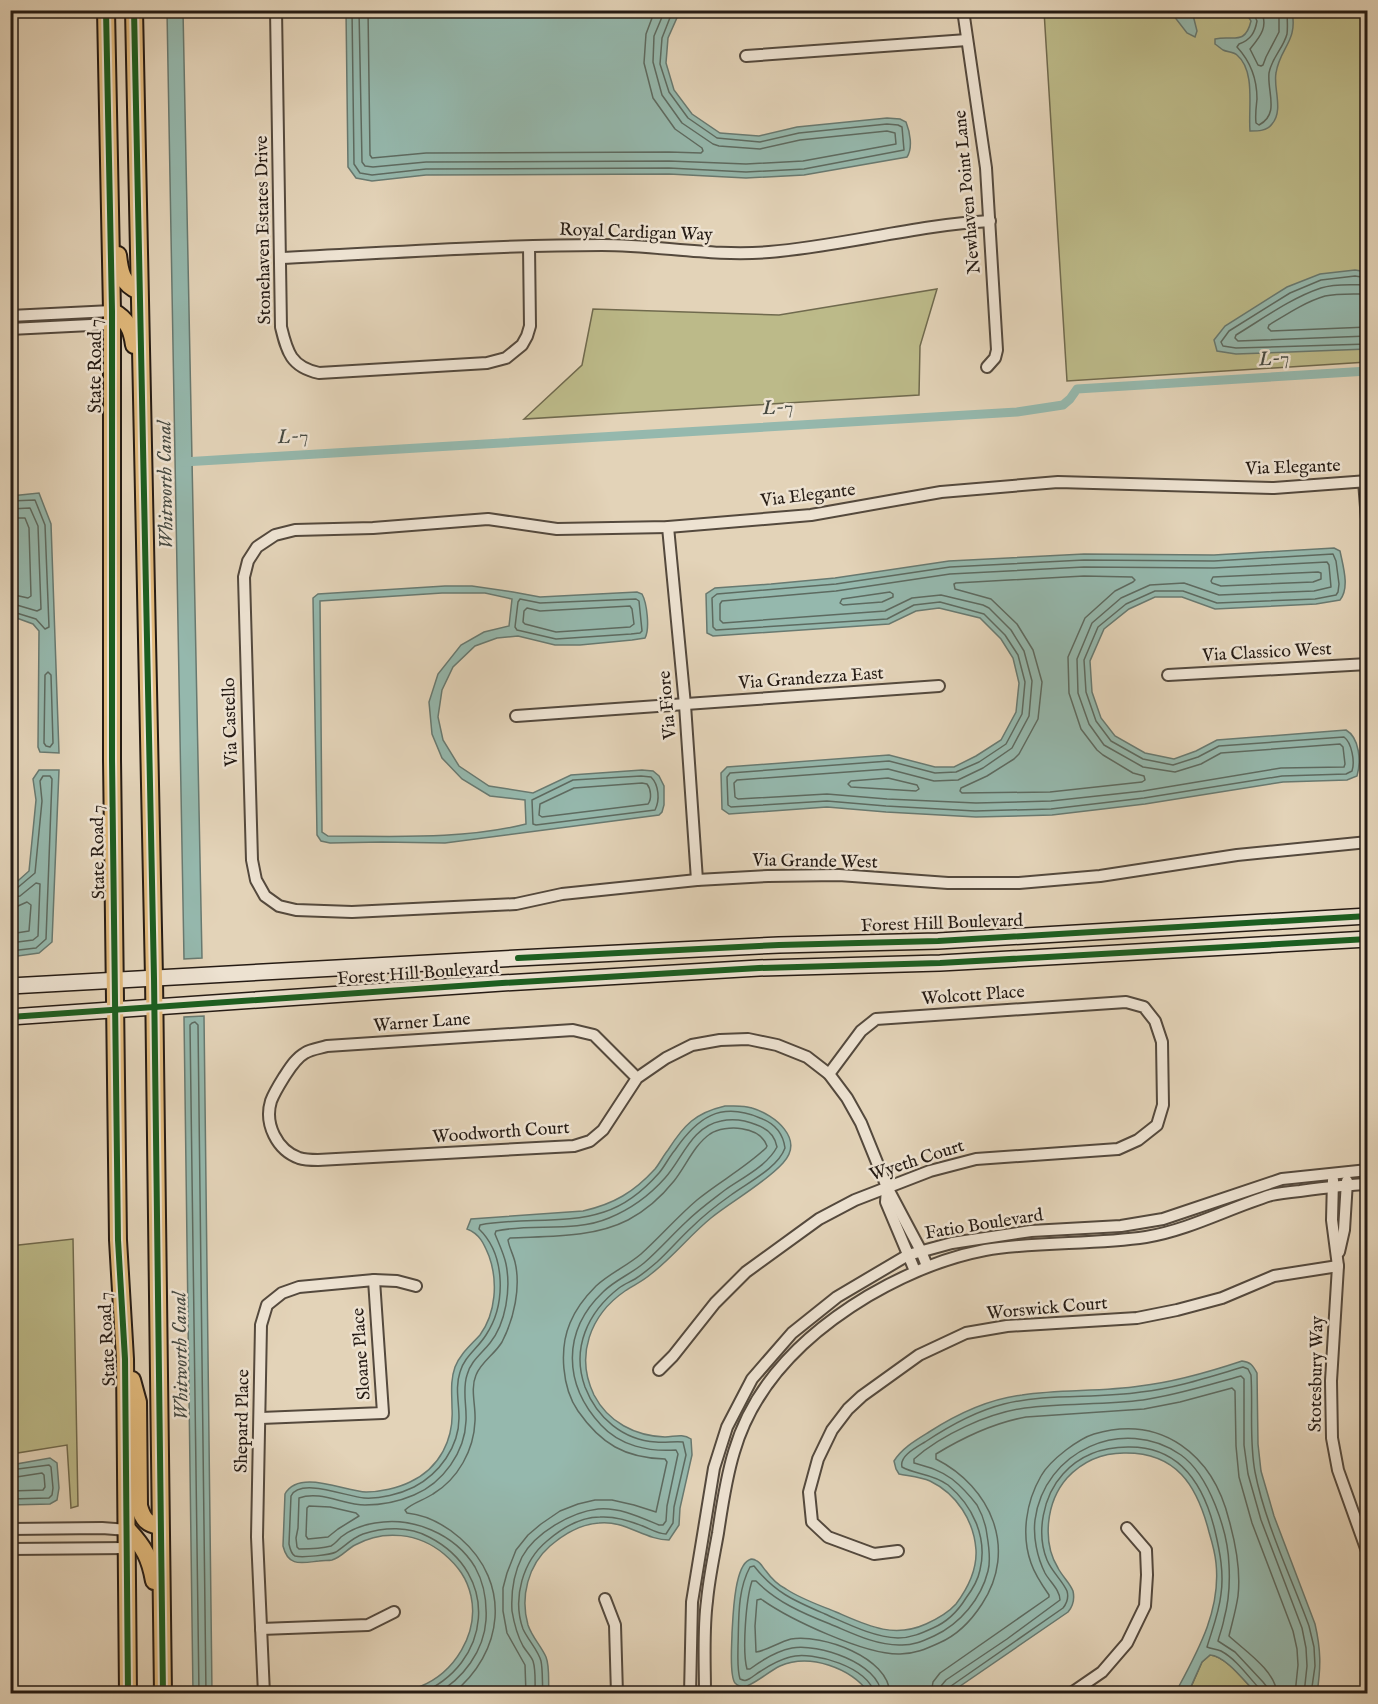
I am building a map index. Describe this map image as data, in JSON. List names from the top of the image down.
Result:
{
  "streets": {
    "main road": ["State Road 7", "Forest Hill Boulevard"],
    "street": [
      "Newhaven Point Lane",
      "Stonehaven Estates Drive",
      "Royal Cardigan Way",
      "Via Elegante",
      "Via Classico West",
      "Via Grandezza East",
      "Via Fiore",
      "Via Castello",
      "Via Grande West",
      "Wolcott Place",
      "Warner Lane",
      "Woodworth Court",
      "Wyeth Court",
      "Fatio Boulevard",
      "Worswick Court",
      "Sloane Place",
      "Stotesbury Way",
      "Shepard Place"
    ]
  },
  "crossings": [
    ["Newhaven Point Lane", "Royal Cardigan Way"],
    ["Stonehaven Estates Drive", "Royal Cardigan Way"],
    ["State Road 7", "Forest Hill Boulevard"],
    ["Via Elegante", "Via Fiore"],
    ["Via Elegante", "Via Castello"],
    ["Via Grandezza East", "Via Fiore"],
    ["Via Fiore", "Via Grande West"],
    ["Via Castello", "Via Grande West"],
    ["Wolcott Place", "Woodworth Court"],
    ["Wolcott Place", "Wyeth Court"],
    ["Warner Lane", "Woodworth Court"],
    ["Woodworth Court", "Wyeth Court"],
    ["Woodworth Court", "Fatio Boulevard"],
    ["Fatio Boulevard", "Stotesbury Way"],
    ["Worswick Court", "Stotesbury Way"],
    ["Sloane Place", "Shepard Place"]
  ],
  "water": ["L-7", "Whitworth Canal"]
}
